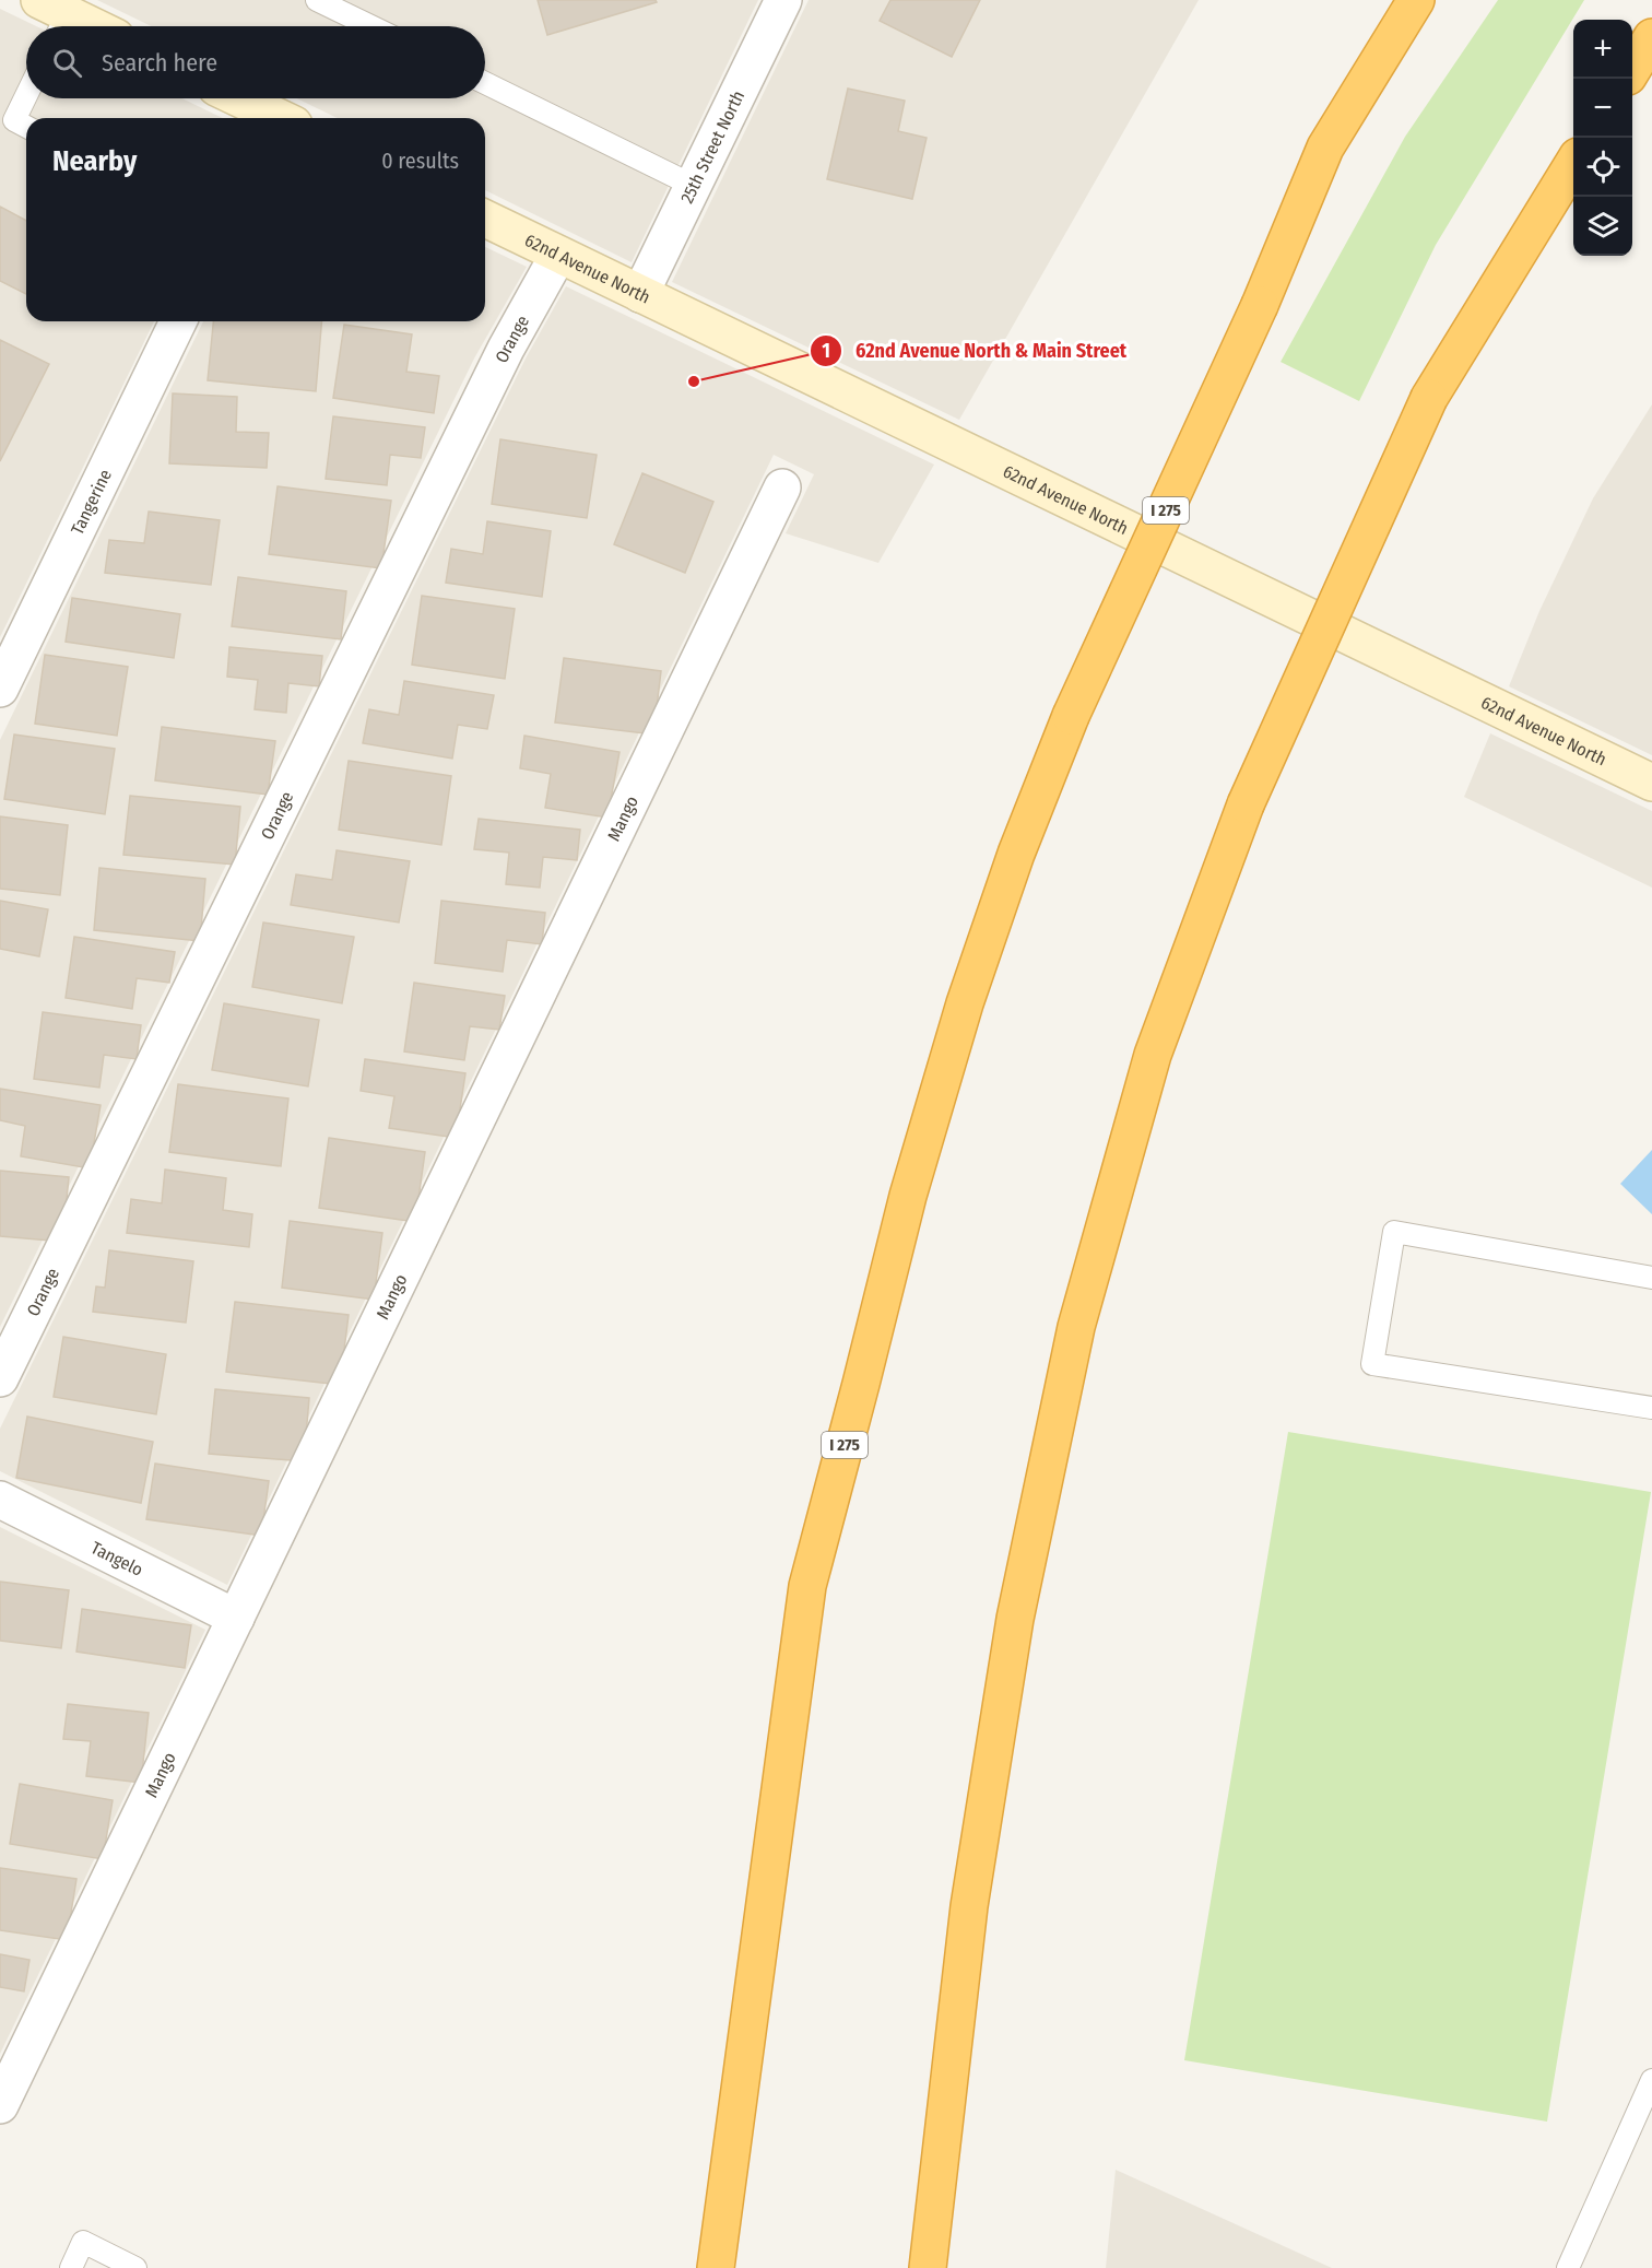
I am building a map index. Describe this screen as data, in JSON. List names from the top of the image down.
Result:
{
  "streets": {
    "highway": ["I 275"],
    "street": [
      "25th Street North",
      "62nd Avenue North",
      "Orange",
      "Tangerine",
      "Mango",
      "Tangelo"
    ]
  },
  "crossings": [
    ["25th Street North", "62nd Avenue North"],
    ["62nd Avenue North", "Orange"],
    ["Mango", "Tangelo"]
  ],
  "places": ["62nd Avenue North & Main Street"],
  "page": {
    "map_buttons": ["+", "−"],
    "search": "Search here",
    "heading": ["Nearby", "0 results"]
  }
}
